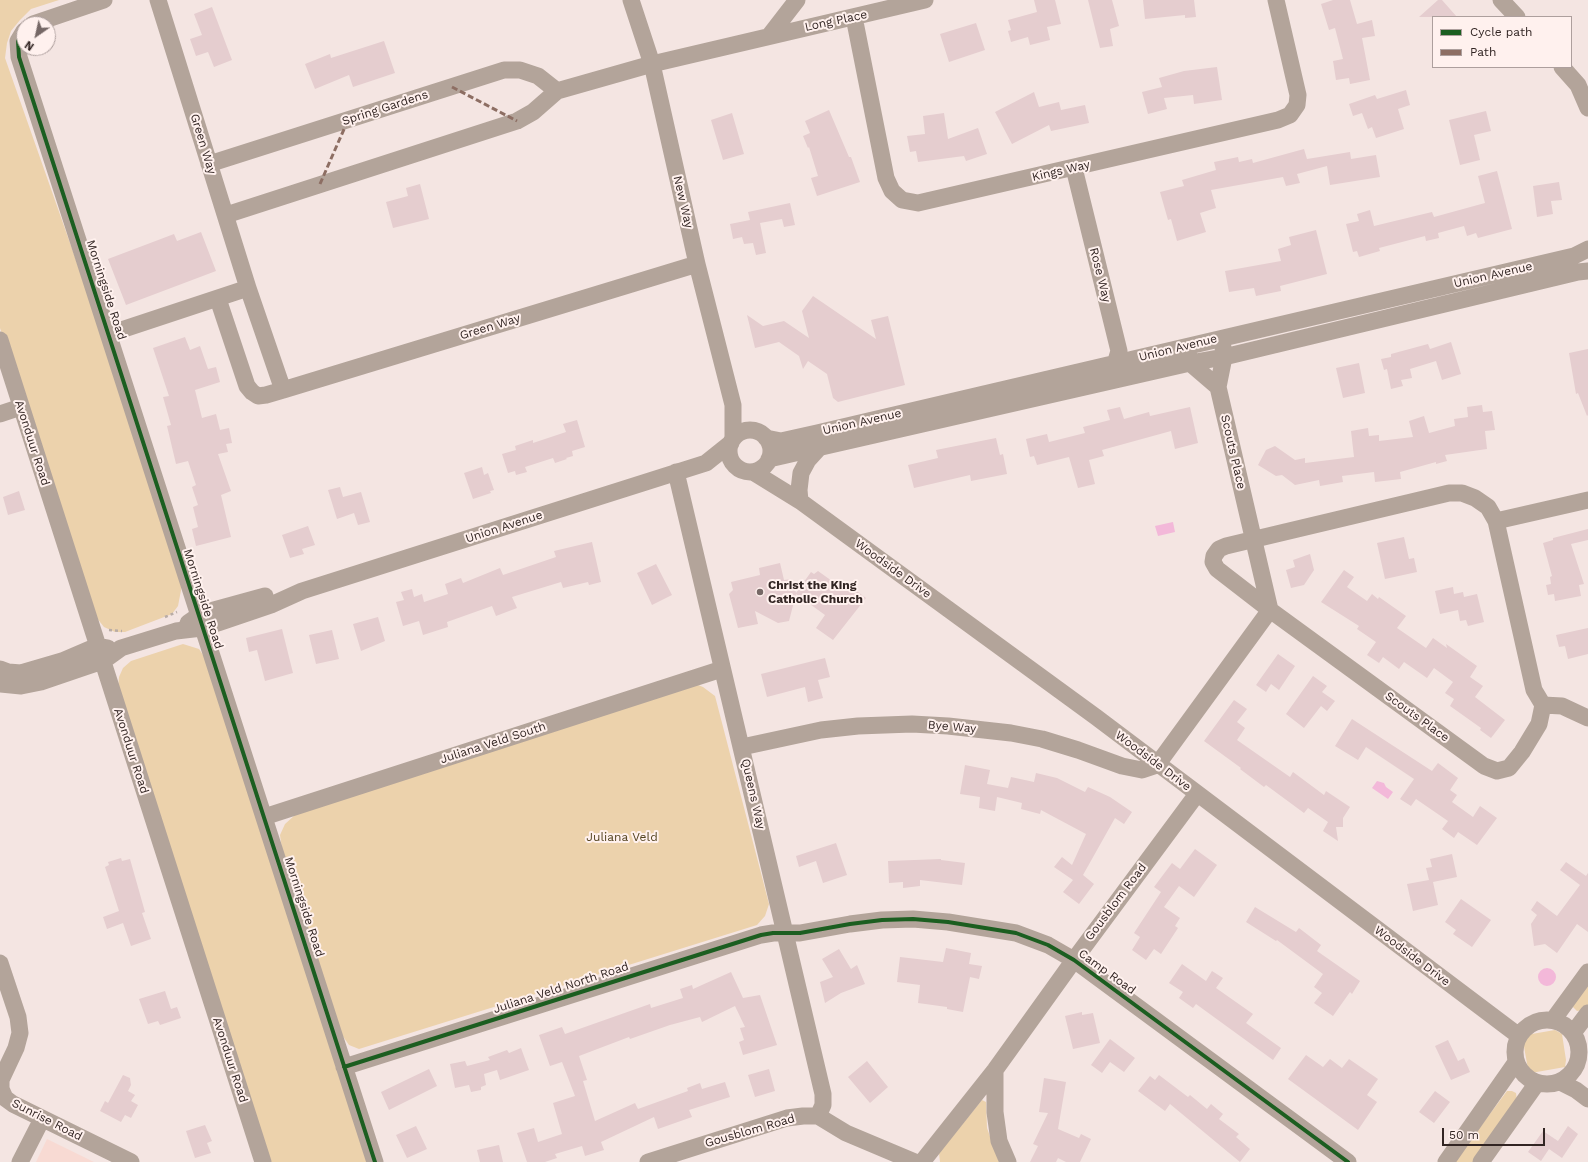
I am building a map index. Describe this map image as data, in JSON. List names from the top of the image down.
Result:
{
  "streets": {
    "street": [
      "Long Place",
      "Spring Gardens",
      "Green Way",
      "Kings Way",
      "New Way",
      "Rose Way",
      "Union Avenue",
      "Morningside Road",
      "Avonduur Road",
      "Scouts Place",
      "Woodside Drive",
      "Bye Way",
      "Juliana Veld South",
      "Queens Way",
      "Gousblom Road",
      "Camp Road",
      "Juliana Veld North Road",
      "Sunrise Road"
    ]
  },
  "crossings": [
    ["Long Place", "Kings Way"],
    ["Long Place", "New Way"],
    ["Spring Gardens", "Green Way"],
    ["Green Way", "New Way"],
    ["Kings Way", "Rose Way"],
    ["New Way", "Union Avenue"],
    ["New Way", "Woodside Drive"],
    ["Rose Way", "Union Avenue"],
    ["Union Avenue", "Morningside Road"],
    ["Union Avenue", "Avonduur Road"],
    ["Union Avenue", "Scouts Place"],
    ["Union Avenue", "Woodside Drive"],
    ["Union Avenue", "Queens Way"],
    ["Morningside Road", "Juliana Veld South"],
    ["Morningside Road", "Juliana Veld North Road"],
    ["Woodside Drive", "Bye Way"],
    ["Woodside Drive", "Gousblom Road"],
    ["Bye Way", "Queens Way"],
    ["Juliana Veld South", "Queens Way"],
    ["Queens Way", "Gousblom Road"],
    ["Queens Way", "Camp Road"],
    ["Queens Way", "Juliana Veld North Road"],
    ["Gousblom Road", "Camp Road"],
    ["Camp Road", "Juliana Veld North Road"]
  ],
  "parks": ["Juliana Veld"],
  "places": ["Christ the King Catholic Church"],
  "legend": ["Cycle path", "Path"],
  "scale_bar": "50 m",
  "north": "bottom left"
}
